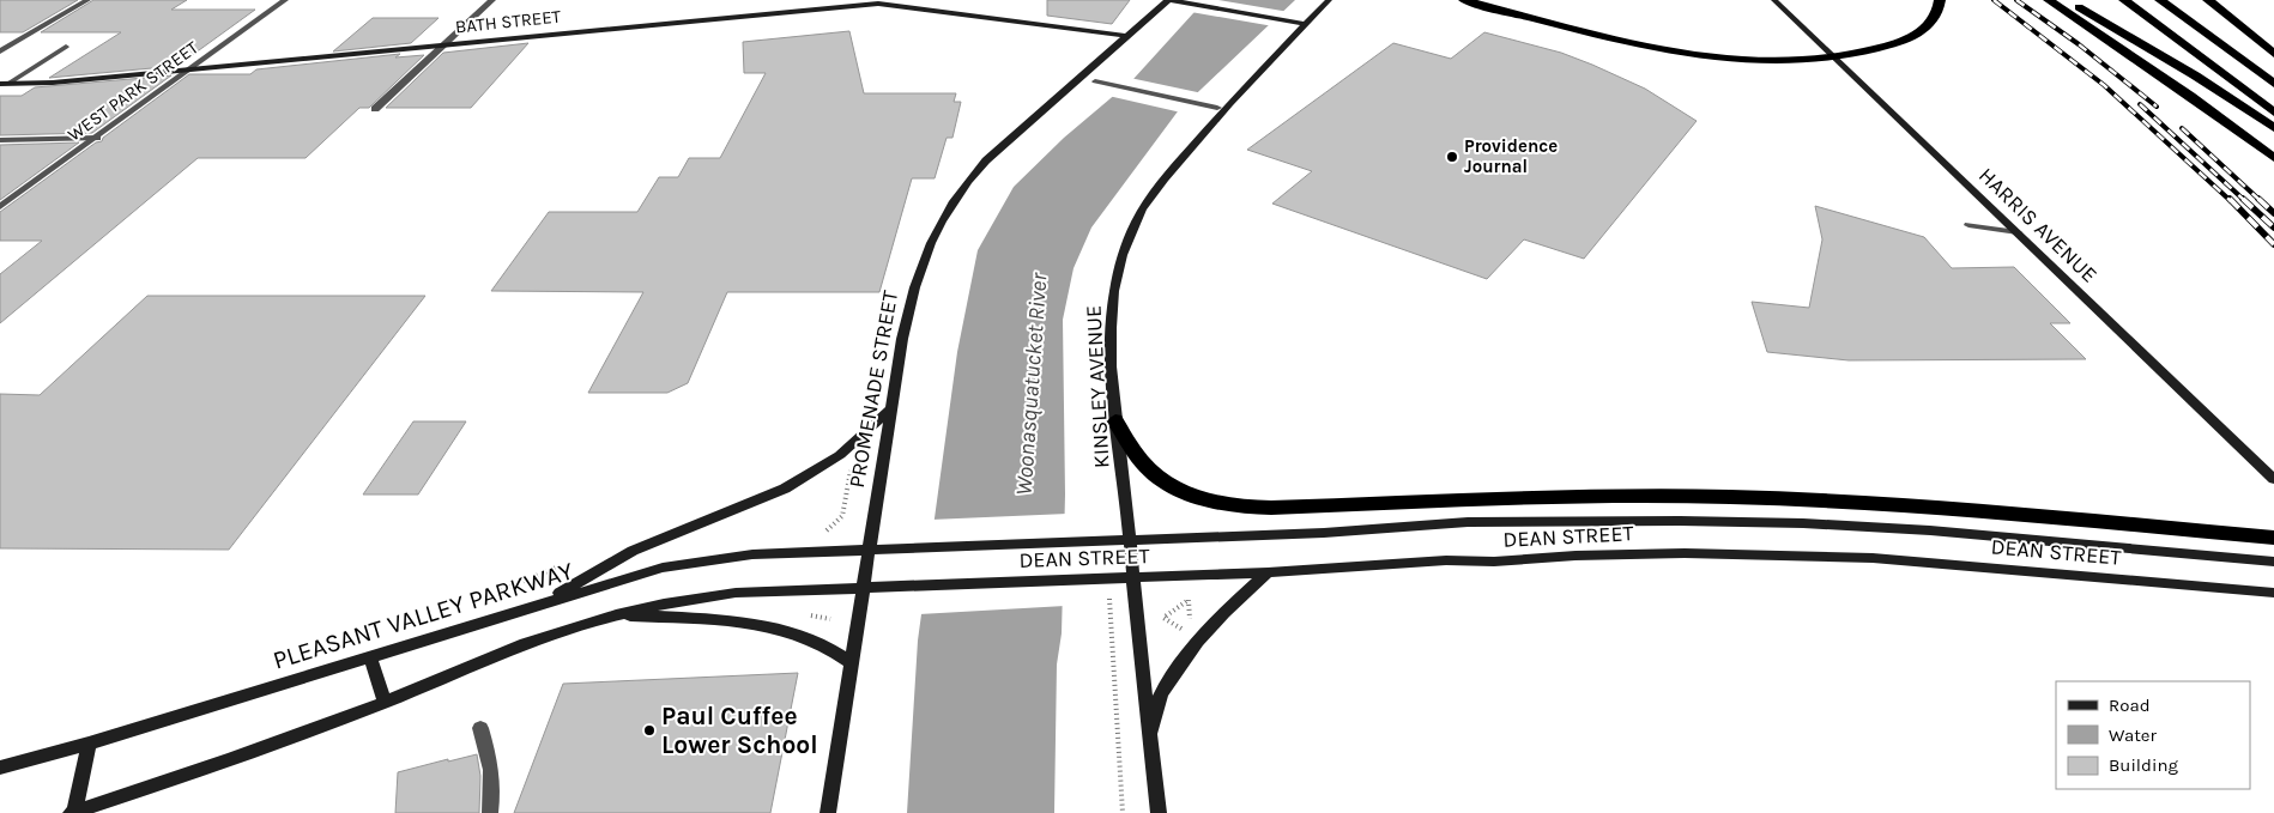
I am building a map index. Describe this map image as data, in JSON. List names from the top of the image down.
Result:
{
  "streets": {
    "main road": [
      "BATH STREET",
      "HARRIS AVENUE",
      "KINSLEY AVENUE",
      "PROMENADE STREET",
      "DEAN STREET",
      "PLEASANT VALLEY PARKWAY"
    ],
    "street": ["WEST PARK STREET"]
  },
  "crossings": [
    ["BATH STREET", "WEST PARK STREET"],
    ["BATH STREET", "PROMENADE STREET"],
    ["KINSLEY AVENUE", "DEAN STREET"],
    ["PROMENADE STREET", "DEAN STREET"],
    ["PROMENADE STREET", "PLEASANT VALLEY PARKWAY"],
    ["DEAN STREET", "PLEASANT VALLEY PARKWAY"]
  ],
  "water": ["Woonasquatucket River"],
  "places": ["Providence Journal", "Paul Cuffee Lower School"],
  "legend": ["Road", "Water", "Building"]
}
